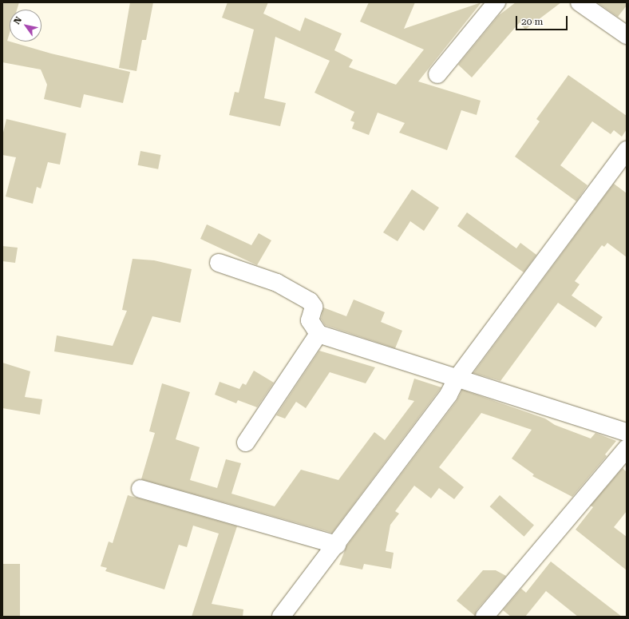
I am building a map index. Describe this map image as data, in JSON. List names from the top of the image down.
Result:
{
  "scale_bar": "20 m",
  "north": "top left"
}
